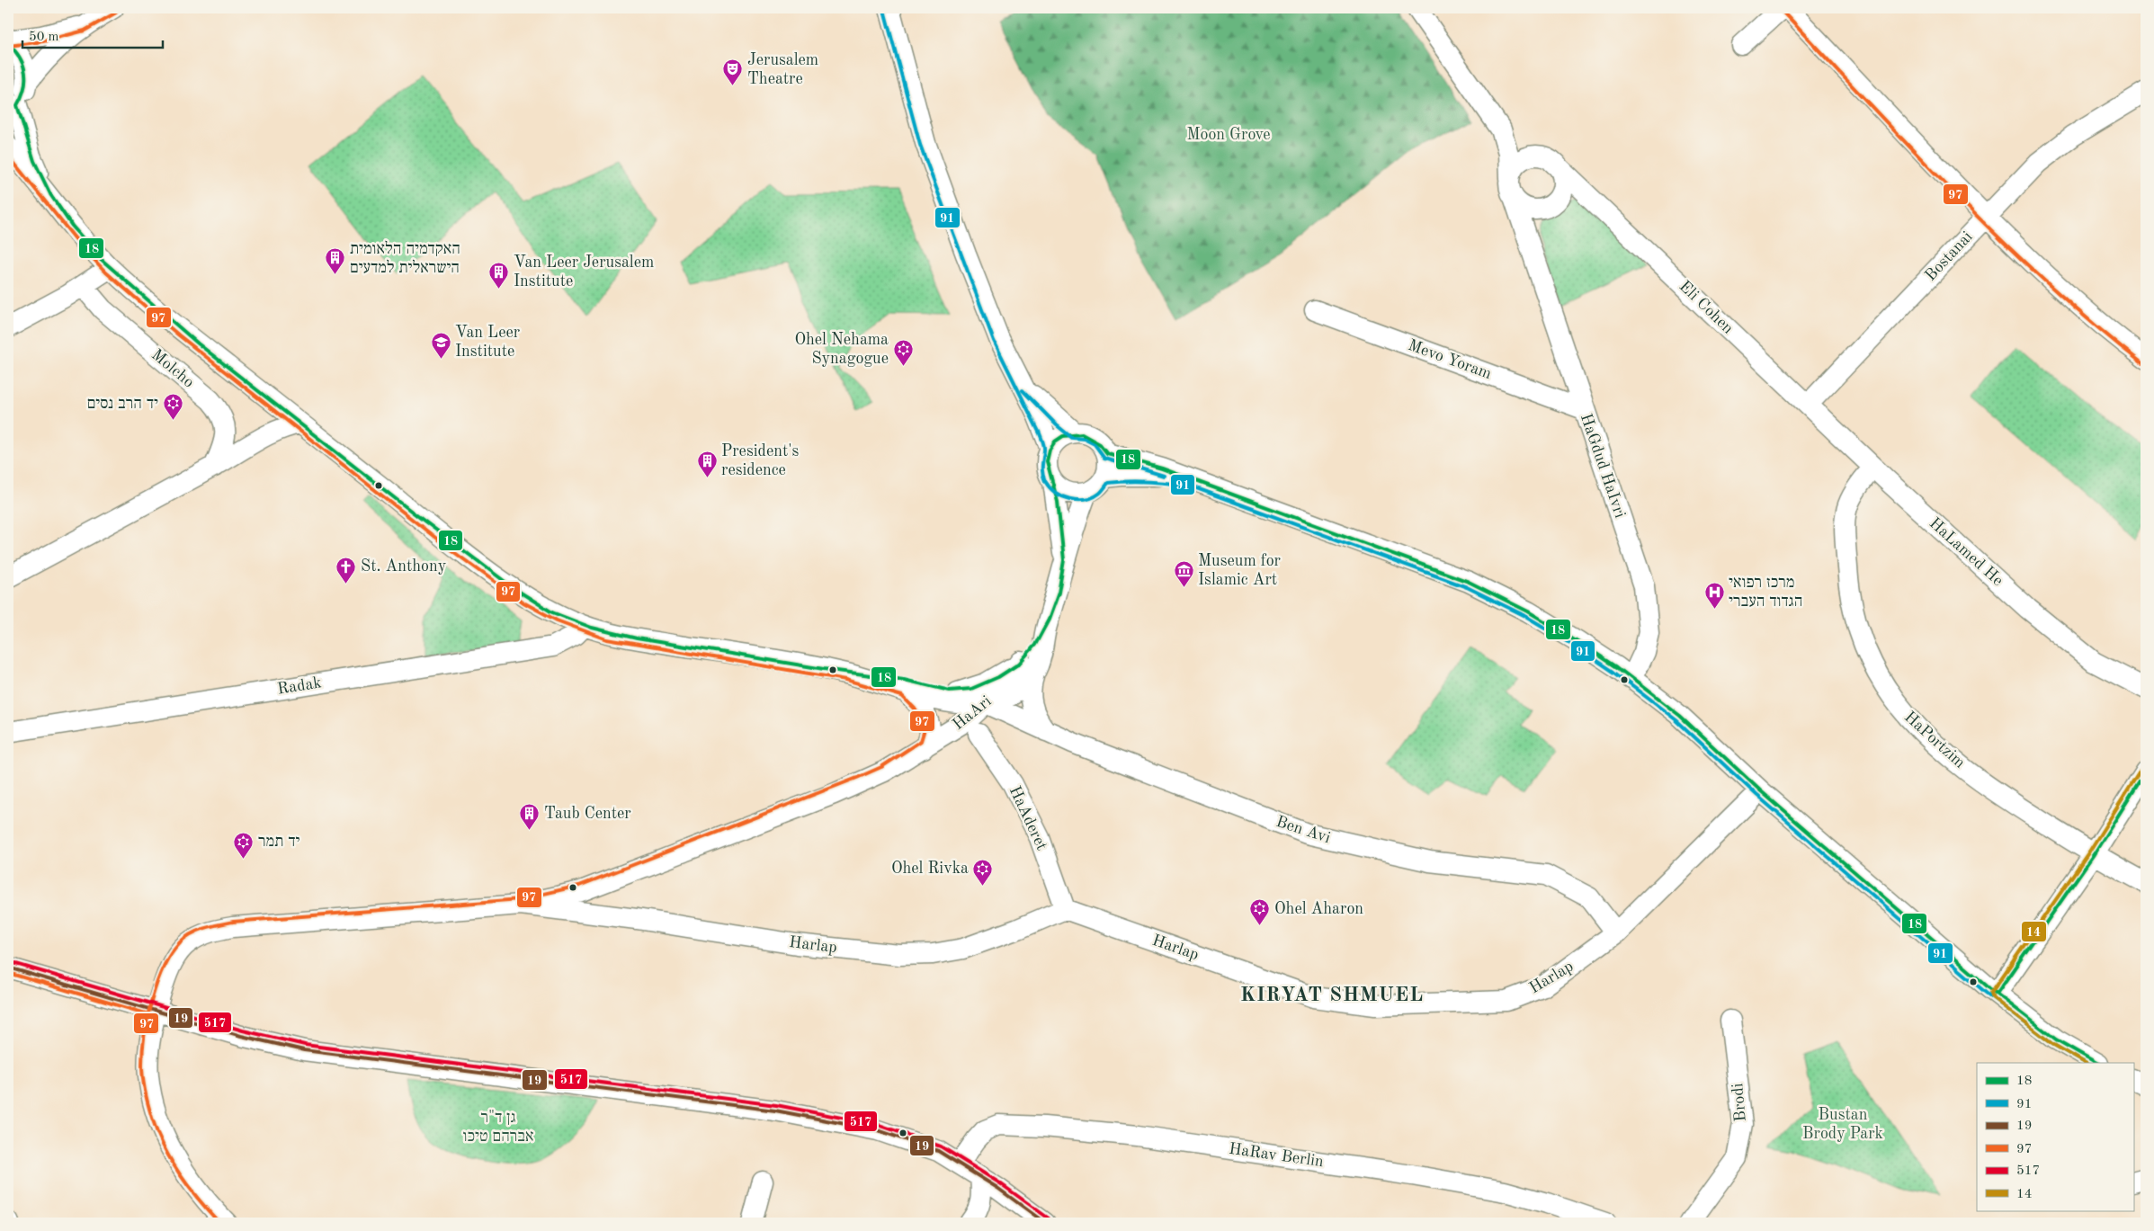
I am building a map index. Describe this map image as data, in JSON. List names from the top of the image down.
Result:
{
  "streets": {
    "street": [
      "Bostanai",
      "Eli Cohen",
      "Mevo Yoram",
      "Molcho",
      "HaGdud HaIvri",
      "HaLamed He",
      "Radak",
      "HaAri",
      "HaPortzim",
      "HaAderet",
      "Ben Avi",
      "Harlap",
      "Brodi",
      "HaRav Berlin"
    ]
  },
  "crossings": [
    ["Bostanai", "Eli Cohen"],
    ["Bostanai", "HaLamed He"],
    ["Eli Cohen", "HaGdud HaIvri"],
    ["Eli Cohen", "HaLamed He"],
    ["Mevo Yoram", "HaGdud HaIvri"],
    ["HaLamed He", "HaPortzim"],
    ["HaAri", "Ben Avi"],
    ["HaAri", "Harlap"],
    ["HaAderet", "Harlap"],
    ["Ben Avi", "Harlap"]
  ],
  "districts": ["KIRYAT SHMUEL"],
  "parks": ["Moon Grove", "Bustan Brody Park", "גן ד\"ר אברהם טיכו"],
  "places": {
    "theatre": ["Jerusalem Theatre"],
    "building": [
      "האקדמיה הלאומית הישראלית למדעים",
      "Van Leer Jerusalem Institute",
      "President's residence",
      "Taub Center"
    ],
    "school or university": ["Van Leer Institute"],
    "synagogue": [
      "Ohel Nehama Synagogue",
      "יד הרב נסים",
      "יד תמר",
      "Ohel Rivka",
      "Ohel Aharon"
    ],
    "church": ["St. Anthony"],
    "museum": ["Museum for Islamic Art"],
    "hospital": ["מרכז רפואי הגדוד העברי"]
  },
  "lines": [
    "transit line 91",
    "transit line 97",
    "transit line 18",
    "transit line 14",
    "transit line 517",
    "transit line 19"
  ],
  "legend": [
    "18",
    "91",
    "19",
    "97",
    "517",
    "14"
  ],
  "scale_bar": "50 m"
}
